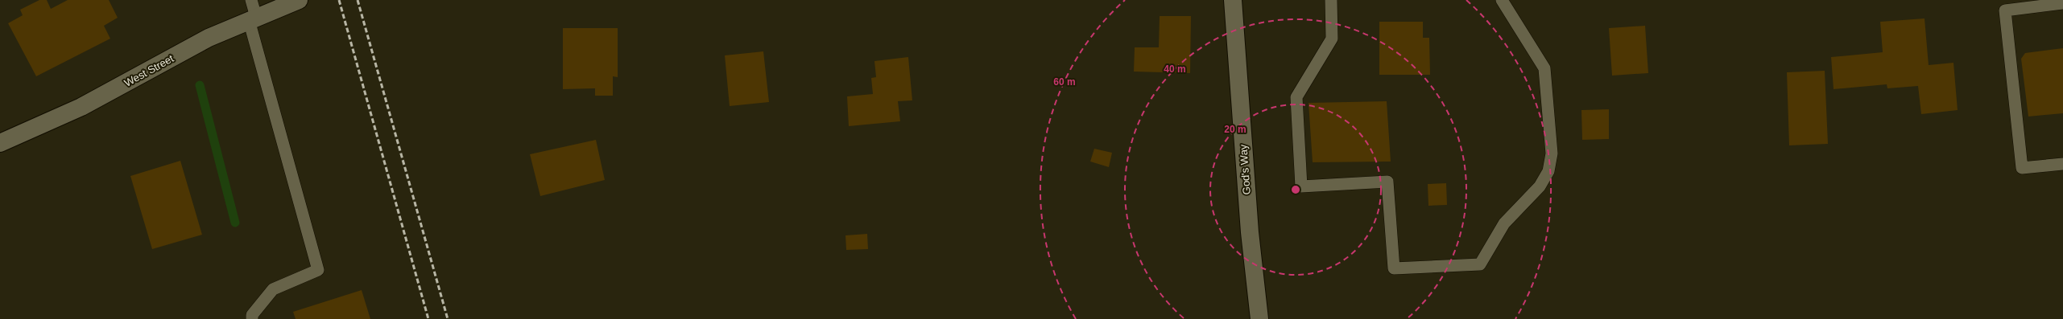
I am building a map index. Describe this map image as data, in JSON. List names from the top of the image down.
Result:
{
  "streets": {
    "main road": ["West Street", "God's Way"]
  },
  "rings": ["40 m", "60 m", "20 m"]
}
